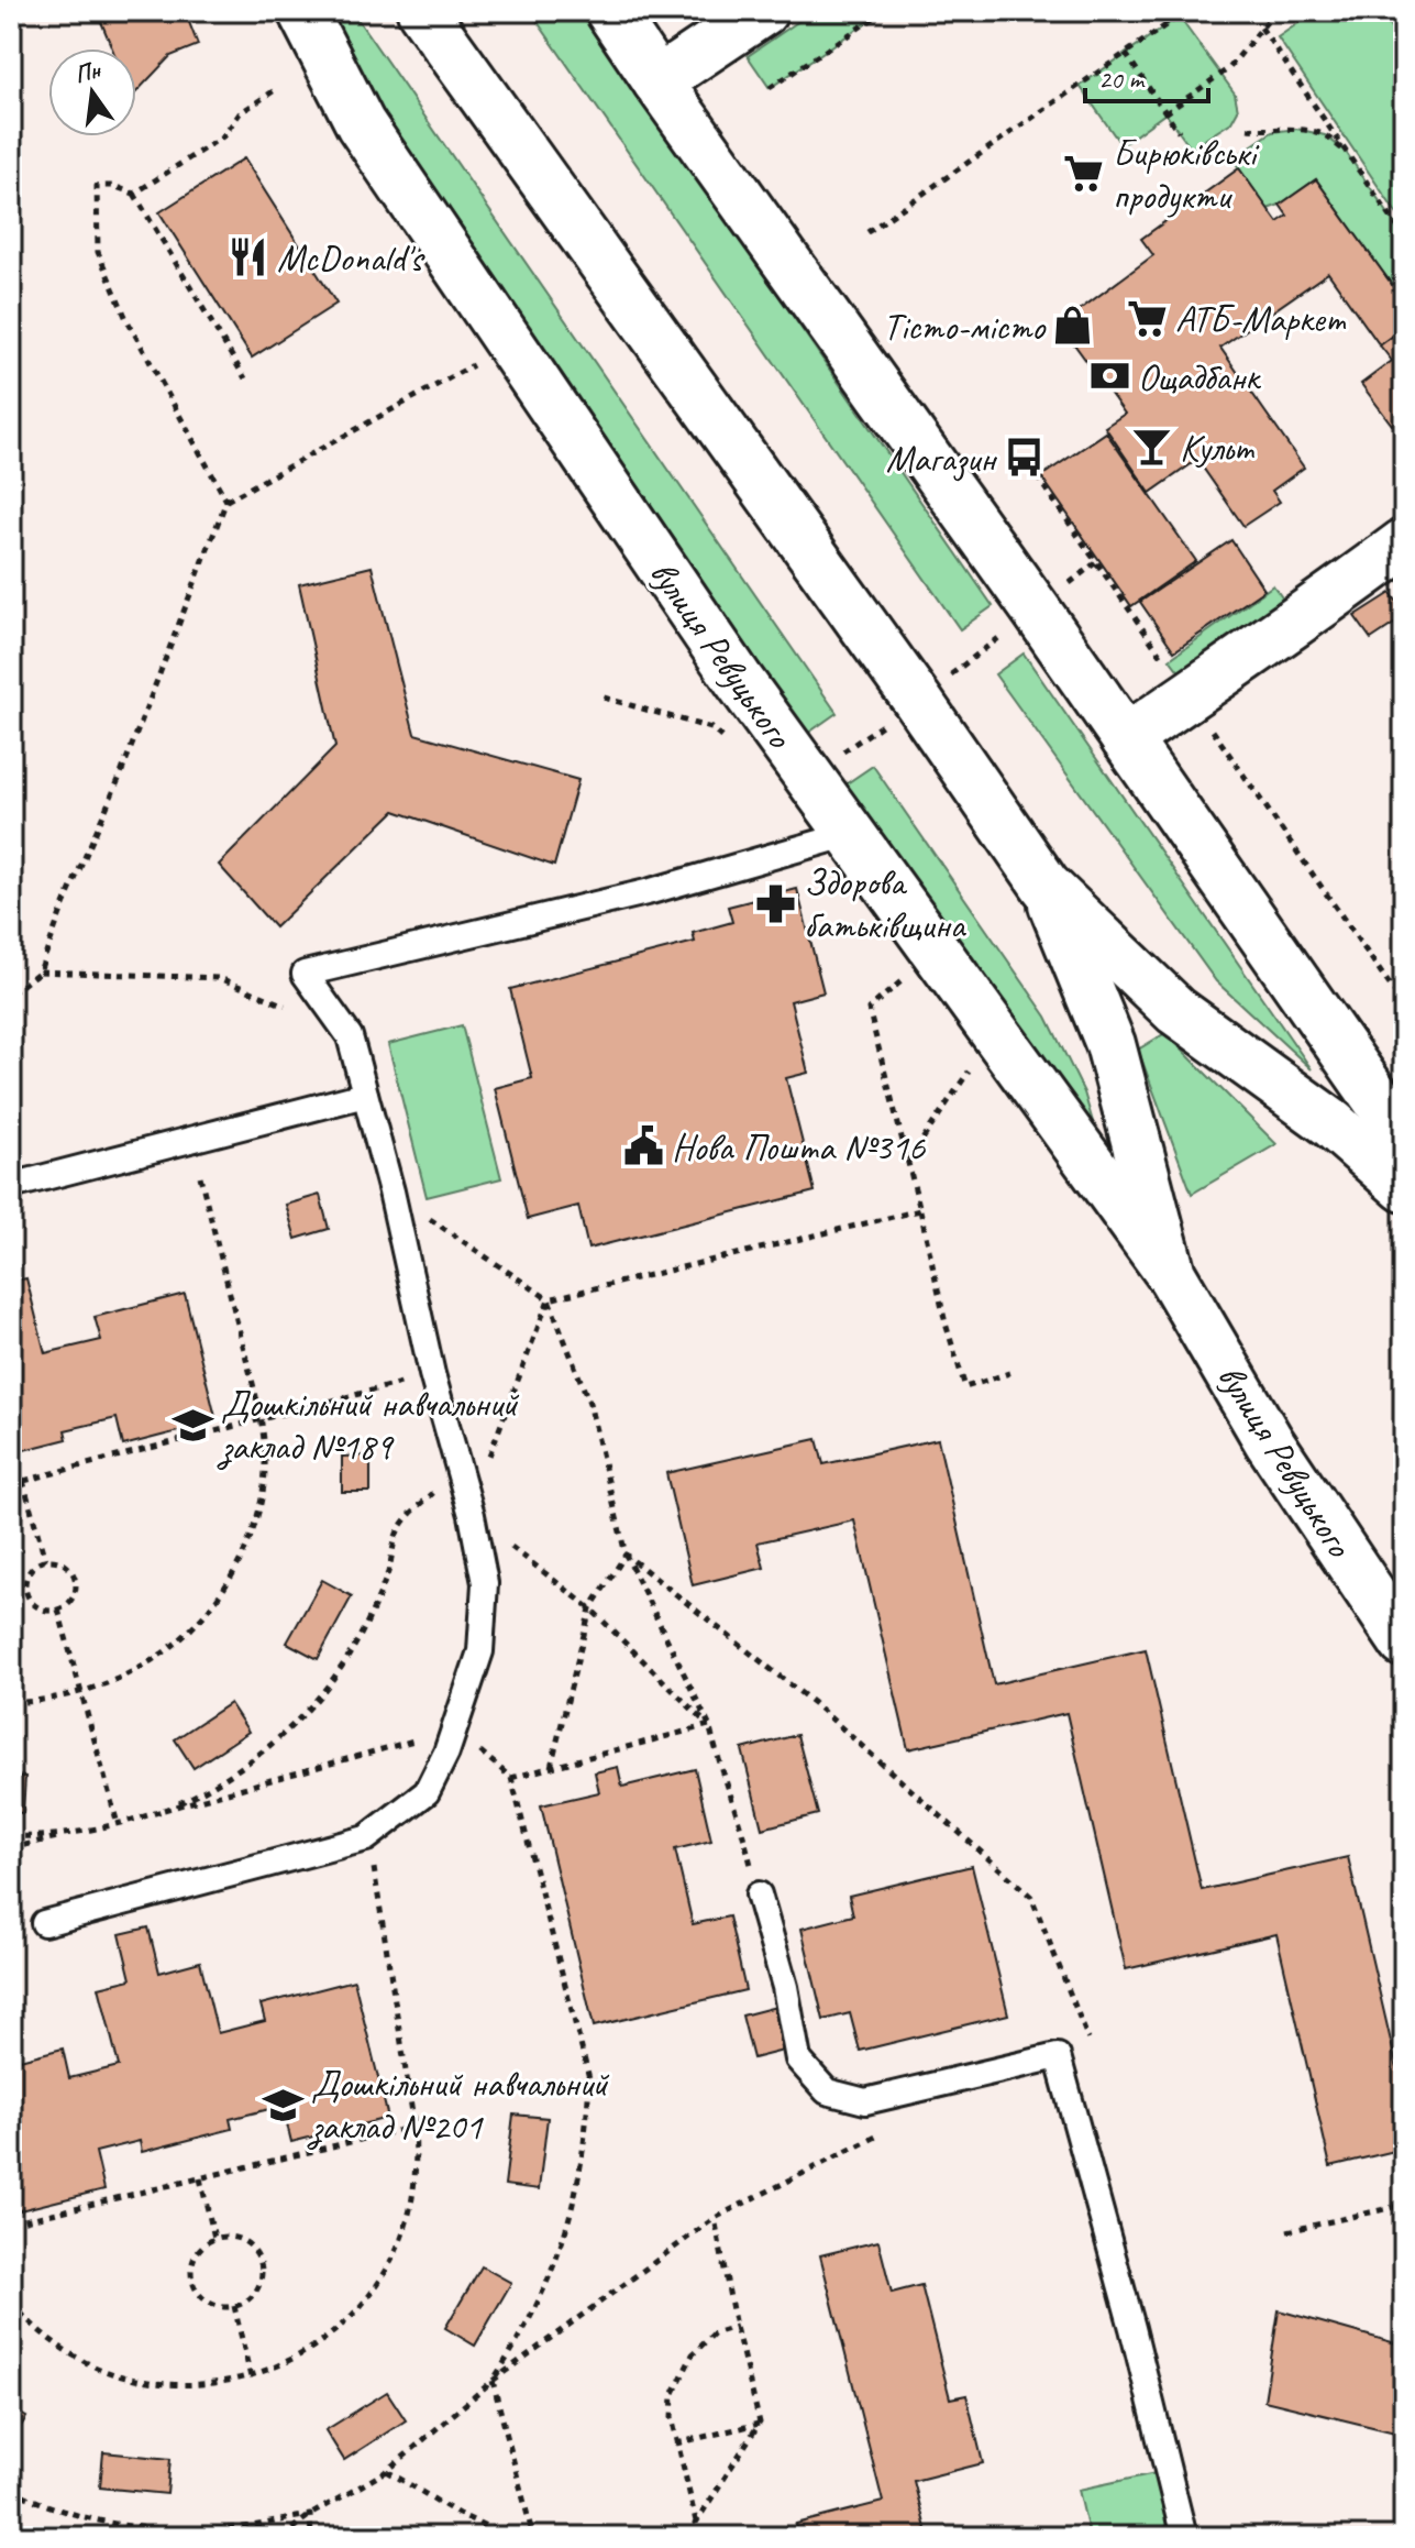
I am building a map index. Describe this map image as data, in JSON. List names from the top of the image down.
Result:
{
  "streets": {
    "street": ["вулиця Ревуцького"]
  },
  "places": {
    "supermarket": ["Бирюківські продукти", "АТБ-Маркет"],
    "restaurant": ["McDonald's"],
    "shop": ["Тісто-місто"],
    "bank": ["Ощадбанк"],
    "bar": ["Культ"],
    "bus stop": ["Магазин"],
    "pharmacy": ["Здорова батьківщина"],
    "public building": ["Нова Пошта №316"],
    "school or university": ["Дошкільний навчальний заклад №189", "Дошкільний навчальний заклад №201"]
  },
  "scale_bar": "20 m",
  "north": "top"
}
